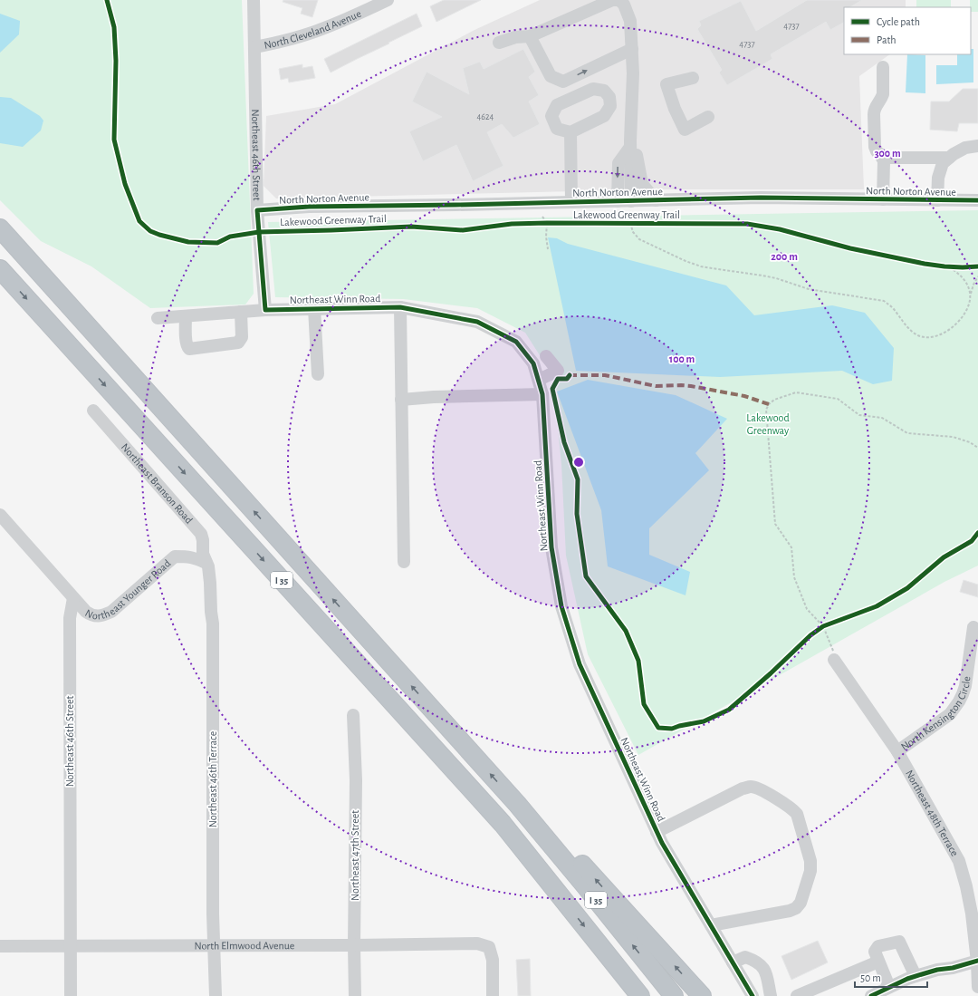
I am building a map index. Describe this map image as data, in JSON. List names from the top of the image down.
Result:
{
  "streets": {
    "highway": ["I 35"],
    "street": [
      "North Cleveland Avenue",
      "Northeast 46th Street",
      "North Norton Avenue",
      "Northeast Winn Road",
      "Northeast Branson Road",
      "Northeast Younger Road",
      "North Kensington Circle",
      "Northeast 46th Terrace",
      "Northeast 48th Terrace",
      "Northeast 47th Street",
      "North Elmwood Avenue"
    ],
    "cycle path": ["Lakewood Greenway Trail"]
  },
  "crossings": [
    ["North Cleveland Avenue", "Northeast 46th Street"],
    ["Northeast 46th Street", "North Norton Avenue"],
    ["Northeast 46th Street", "Northeast Winn Road"],
    ["Northeast 46th Street", "Northeast Younger Road"],
    ["Northeast 46th Street", "North Elmwood Avenue"],
    ["Northeast Branson Road", "Northeast Younger Road"],
    ["Northeast Branson Road", "Northeast 46th Terrace"],
    ["Northeast Younger Road", "Northeast 46th Terrace"],
    ["North Kensington Circle", "Northeast 48th Terrace"],
    ["Northeast 46th Terrace", "North Elmwood Avenue"],
    ["Northeast 47th Street", "North Elmwood Avenue"]
  ],
  "parks": ["Lakewood Greenway"],
  "house_numbers": ["4737", "4737", "4624"],
  "legend": ["Cycle path", "Path"],
  "scale_bar": "50 m",
  "rings": ["300 m", "200 m", "100 m"]
}
